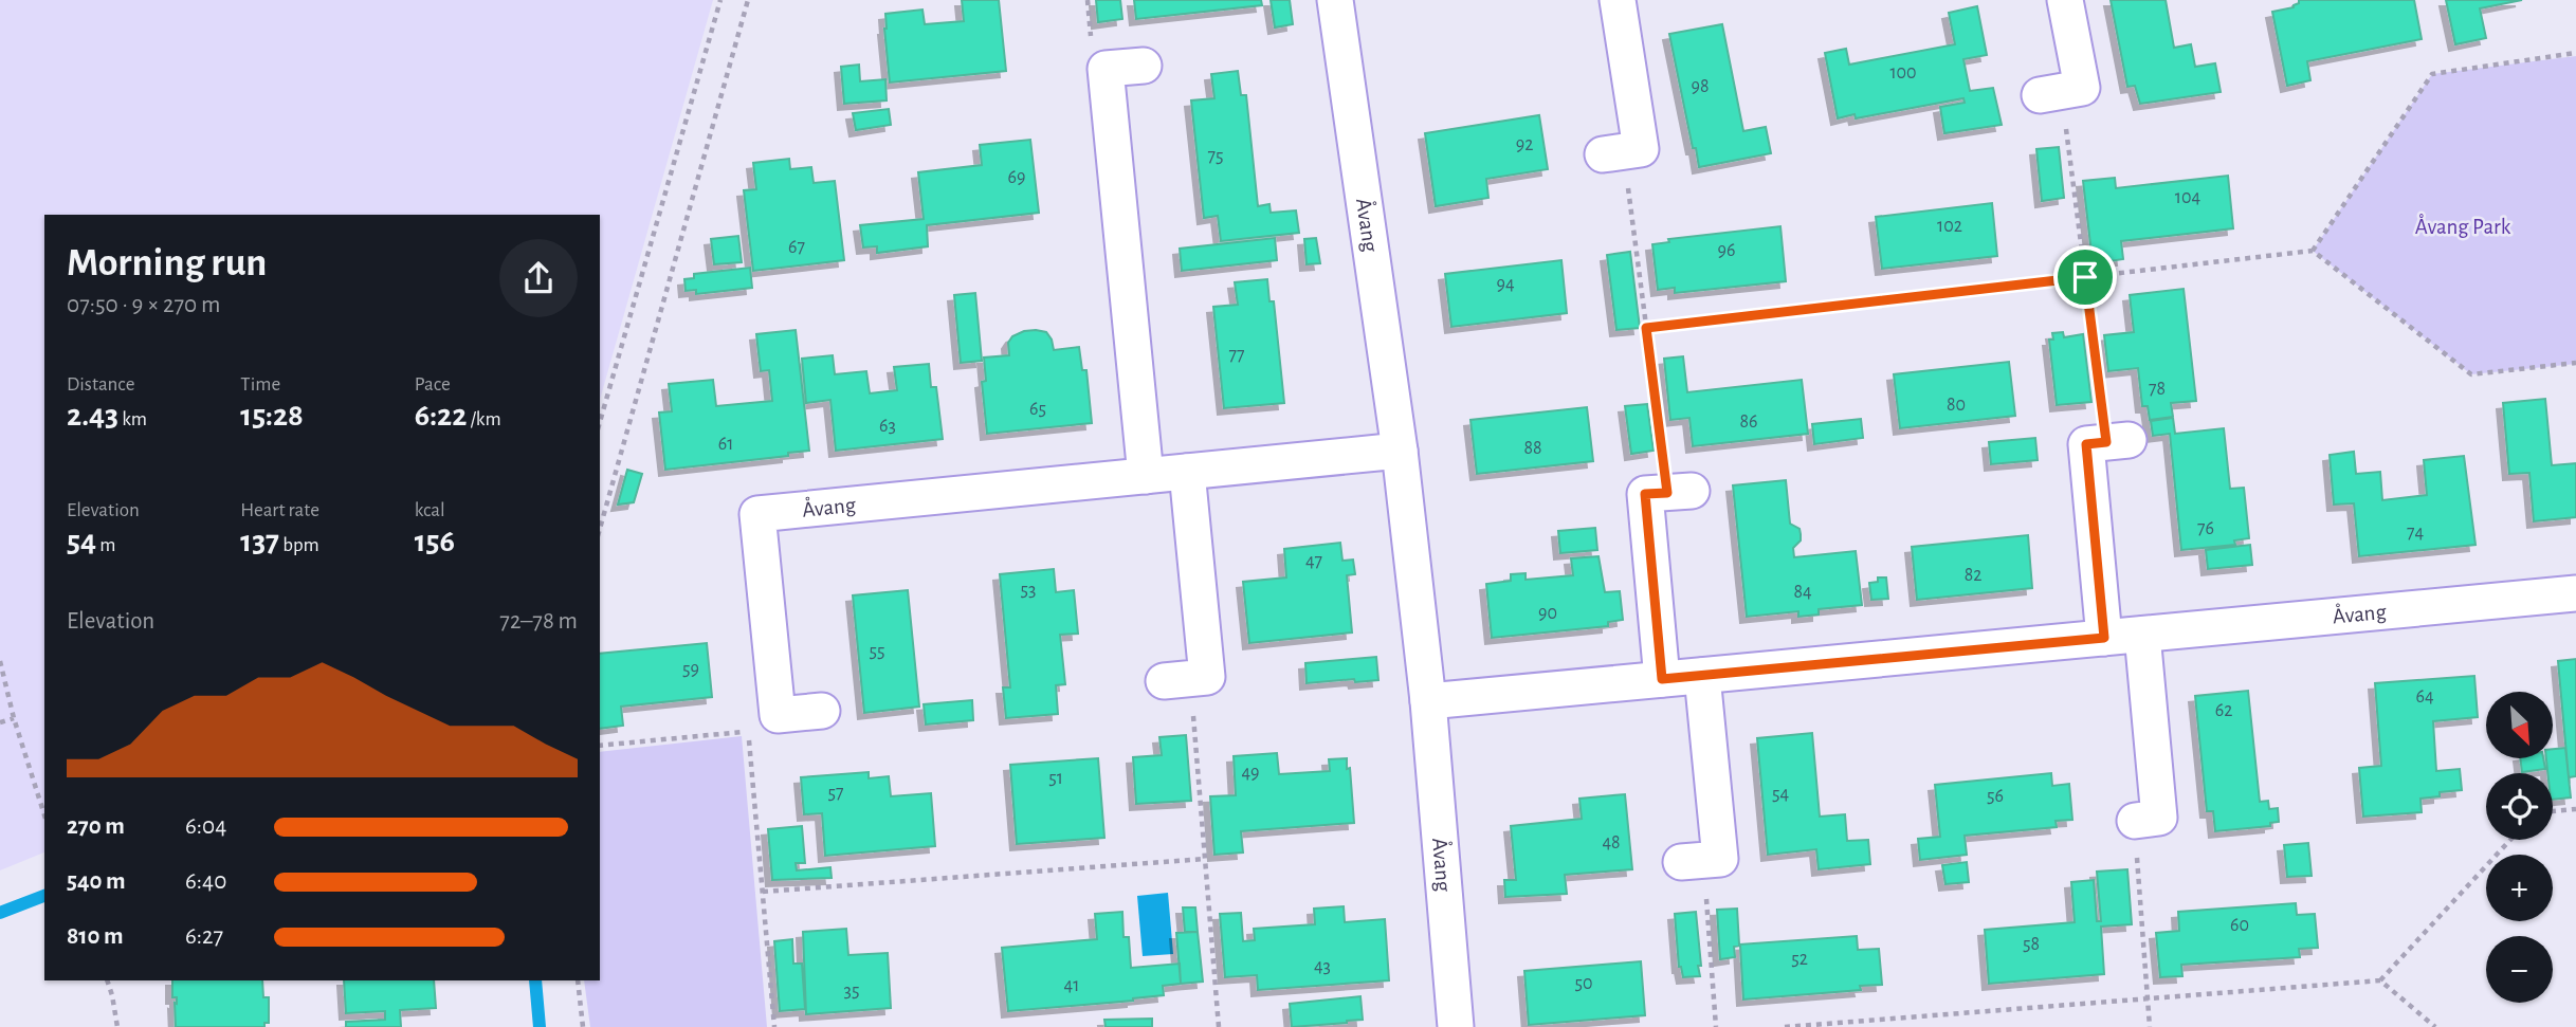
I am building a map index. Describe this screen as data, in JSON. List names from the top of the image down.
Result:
{
  "streets": {
    "street": ["Åvang"]
  },
  "parks": ["Åvang Park"],
  "house_numbers": [
    "100",
    "98",
    "92",
    "75",
    "69",
    "104",
    "102",
    "67",
    "96",
    "94",
    "77",
    "78",
    "80",
    "65",
    "86",
    "63",
    "61",
    "88",
    "76",
    "74",
    "47",
    "82",
    "53",
    "84",
    "90",
    "55",
    "59",
    "64",
    "62",
    "49",
    "51",
    "57",
    "54",
    "56",
    "48",
    "60",
    "58",
    "52",
    "43",
    "50",
    "41",
    "35"
  ],
  "north": "bottom right",
  "page": {
    "heading": ["Morning run", "07:50 · 9 × 270 m"],
    "stats": [
      ["Distance", "2.43 km"],
      ["Time", "15:28"],
      ["Pace", "6:22 /km"],
      ["Elevation", "54 m"],
      ["Heart rate", "137 bpm"],
      ["kcal", "156"]
    ],
    "chart": ["Elevation", "72–78 m"],
    "map_buttons": ["+", "−"],
    "list": [
      {
        "name": "270 m",
        "note": "6:04"
      },
      {
        "name": "540 m",
        "note": "6:40"
      },
      {
        "name": "810 m",
        "note": "6:27"
      }
    ]
  }
}
